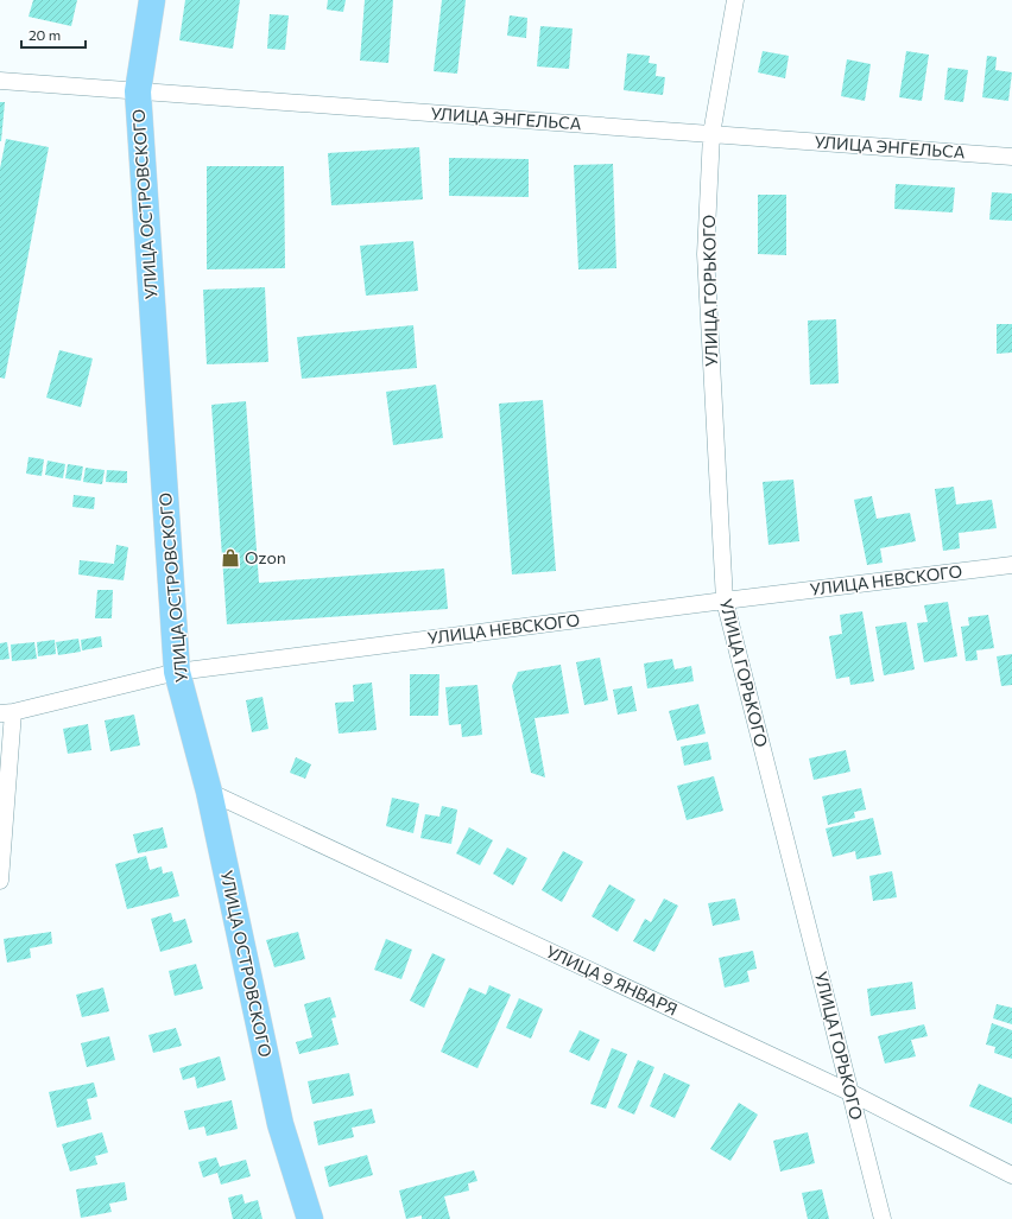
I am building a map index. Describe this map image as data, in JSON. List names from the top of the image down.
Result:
{
  "streets": {
    "main road": ["УЛИЦА ОСТРОВСКОГО"],
    "street": [
      "УЛИЦА ЭНГЕЛЬСА",
      "УЛИЦА ГОРЬКОГО",
      "УЛИЦА НЕВСКОГО",
      "УЛИЦА 9 ЯНВАРЯ"
    ]
  },
  "crossings": [
    ["УЛИЦА ЭНГЕЛЬСА", "УЛИЦА ОСТРОВСКОГО"],
    ["УЛИЦА ЭНГЕЛЬСА", "УЛИЦА ГОРЬКОГО"],
    ["УЛИЦА ОСТРОВСКОГО", "УЛИЦА НЕВСКОГО"],
    ["УЛИЦА ОСТРОВСКОГО", "УЛИЦА 9 ЯНВАРЯ"],
    ["УЛИЦА ГОРЬКОГО", "УЛИЦА НЕВСКОГО"],
    ["УЛИЦА ГОРЬКОГО", "УЛИЦА 9 ЯНВАРЯ"]
  ],
  "places": {
    "shop": ["Ozon"]
  },
  "scale_bar": "20 m"
}
